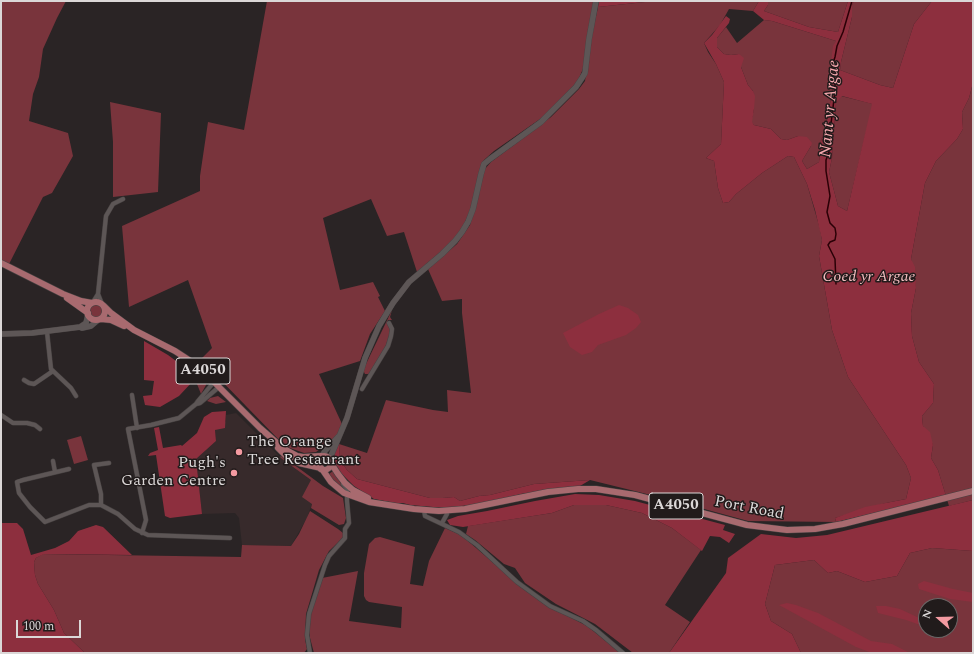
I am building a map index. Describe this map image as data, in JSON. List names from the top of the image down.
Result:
{
  "streets": {
    "main road": ["A4050", "Port Road"]
  },
  "crossings": [
    ["A4050", "Port Road"]
  ],
  "water": ["Nant yr Argae"],
  "parks": ["Coed yr Argae"],
  "places": ["The Orange Tree Restaurant", "Pugh's Garden Centre"],
  "scale_bar": "100 m",
  "north": "left"
}
